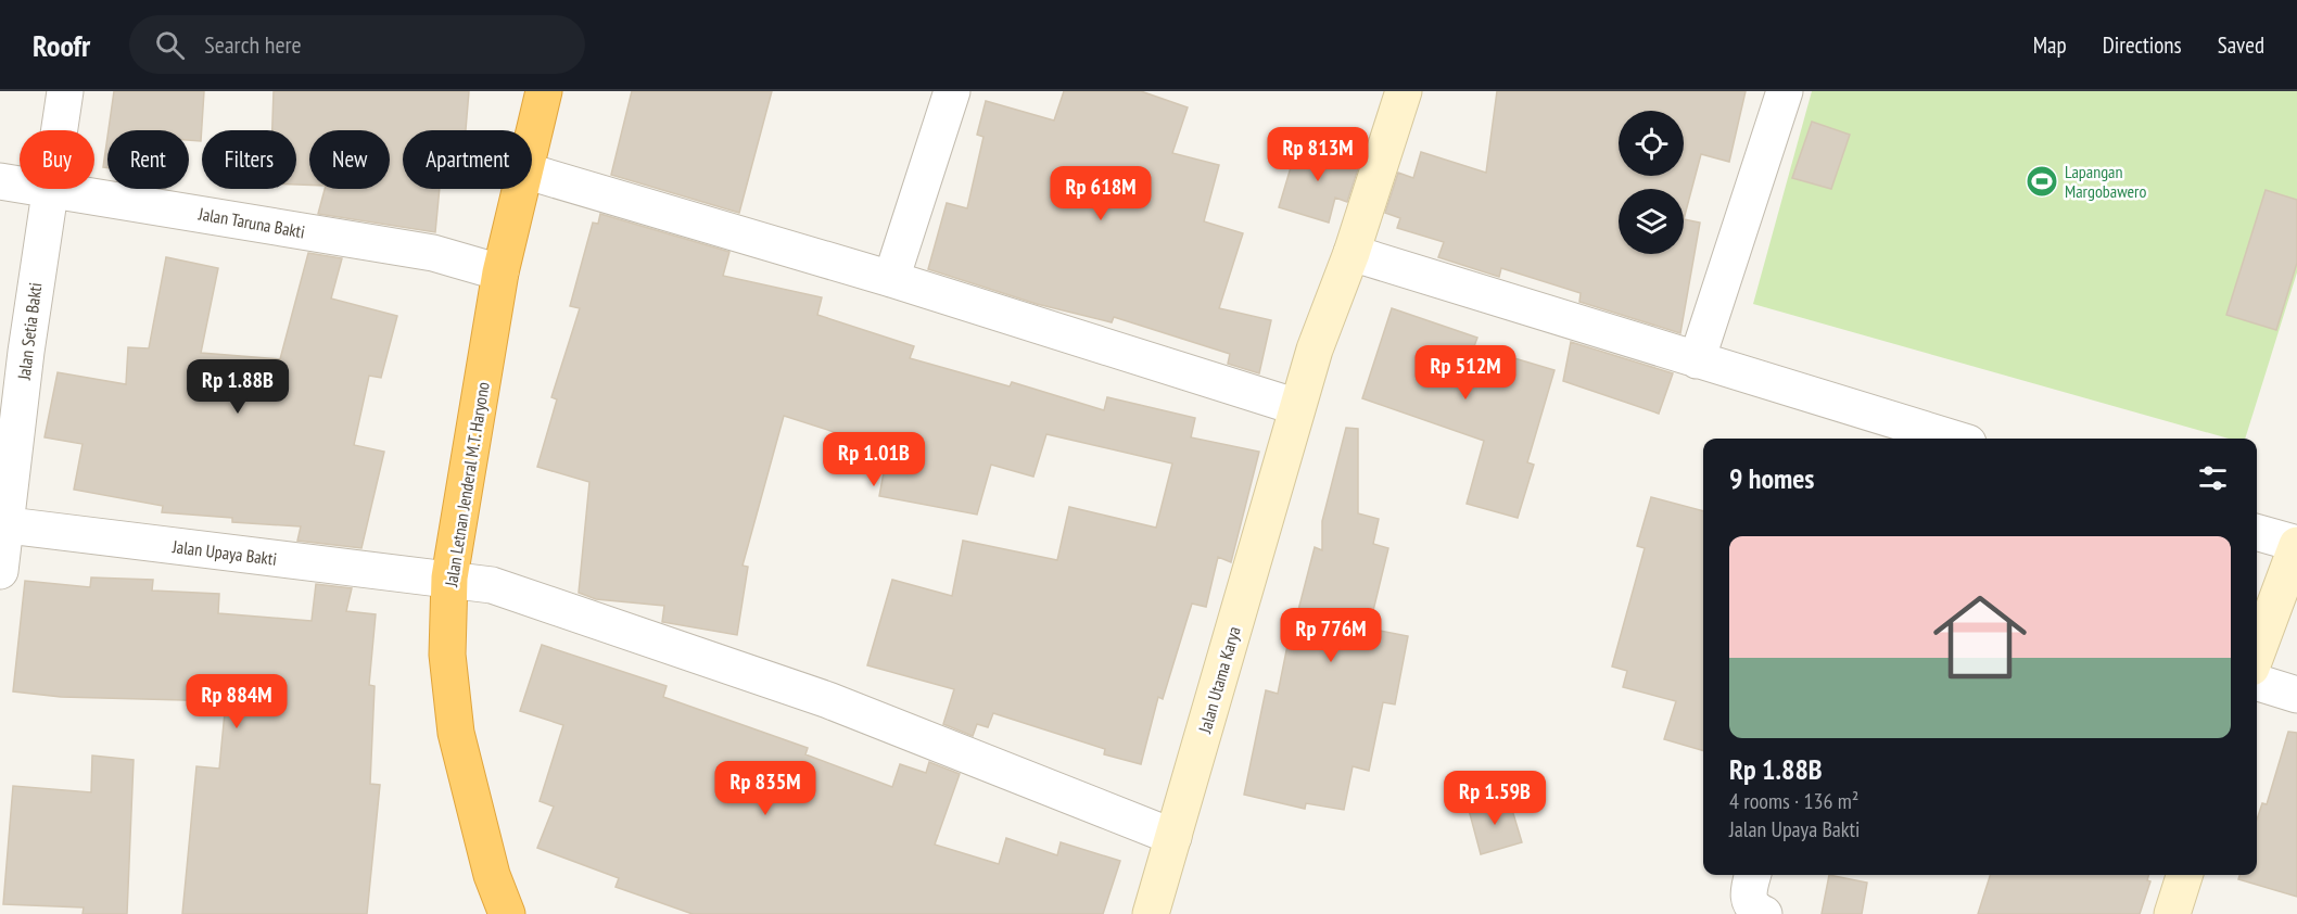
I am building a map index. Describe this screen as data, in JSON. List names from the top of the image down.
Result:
{
  "streets": {
    "highway": ["Jalan Letnan Jenderal M.T. Haryono"],
    "street": [
      "Jalan Taruna Bakti",
      "Jalan Setia Bakti",
      "Jalan Upaya Bakti",
      "Jalan Utama Karya"
    ]
  },
  "crossings": [
    ["Jalan Taruna Bakti", "Jalan Letnan Jenderal M.T. Haryono"],
    ["Jalan Setia Bakti", "Jalan Upaya Bakti"],
    ["Jalan Letnan Jenderal M.T. Haryono", "Jalan Upaya Bakti"],
    ["Jalan Upaya Bakti", "Jalan Utama Karya"]
  ],
  "places": {
    "sports": ["Lapangan Margobawero"]
  },
  "page": {
    "header": "Roofr",
    "search": "Search here",
    "nav": ["Map", "Directions", "Saved"],
    "price": [
      "Rp 813M",
      "Rp 618M",
      "Rp 512M",
      "Rp 1.88B",
      "Rp 1.01B",
      "Rp 776M",
      "Rp 884M",
      "Rp 835M",
      "Rp 1.59B"
    ],
    "chip": [
      "Buy",
      "Rent",
      "Filters",
      "New",
      "Apartment"
    ],
    "heading": "9 homes",
    "list": [
      {
        "name": "Rp 1.88B",
        "note": "4 rooms · 136 m² · Jalan Upaya Bakti"
      }
    ]
  }
}
